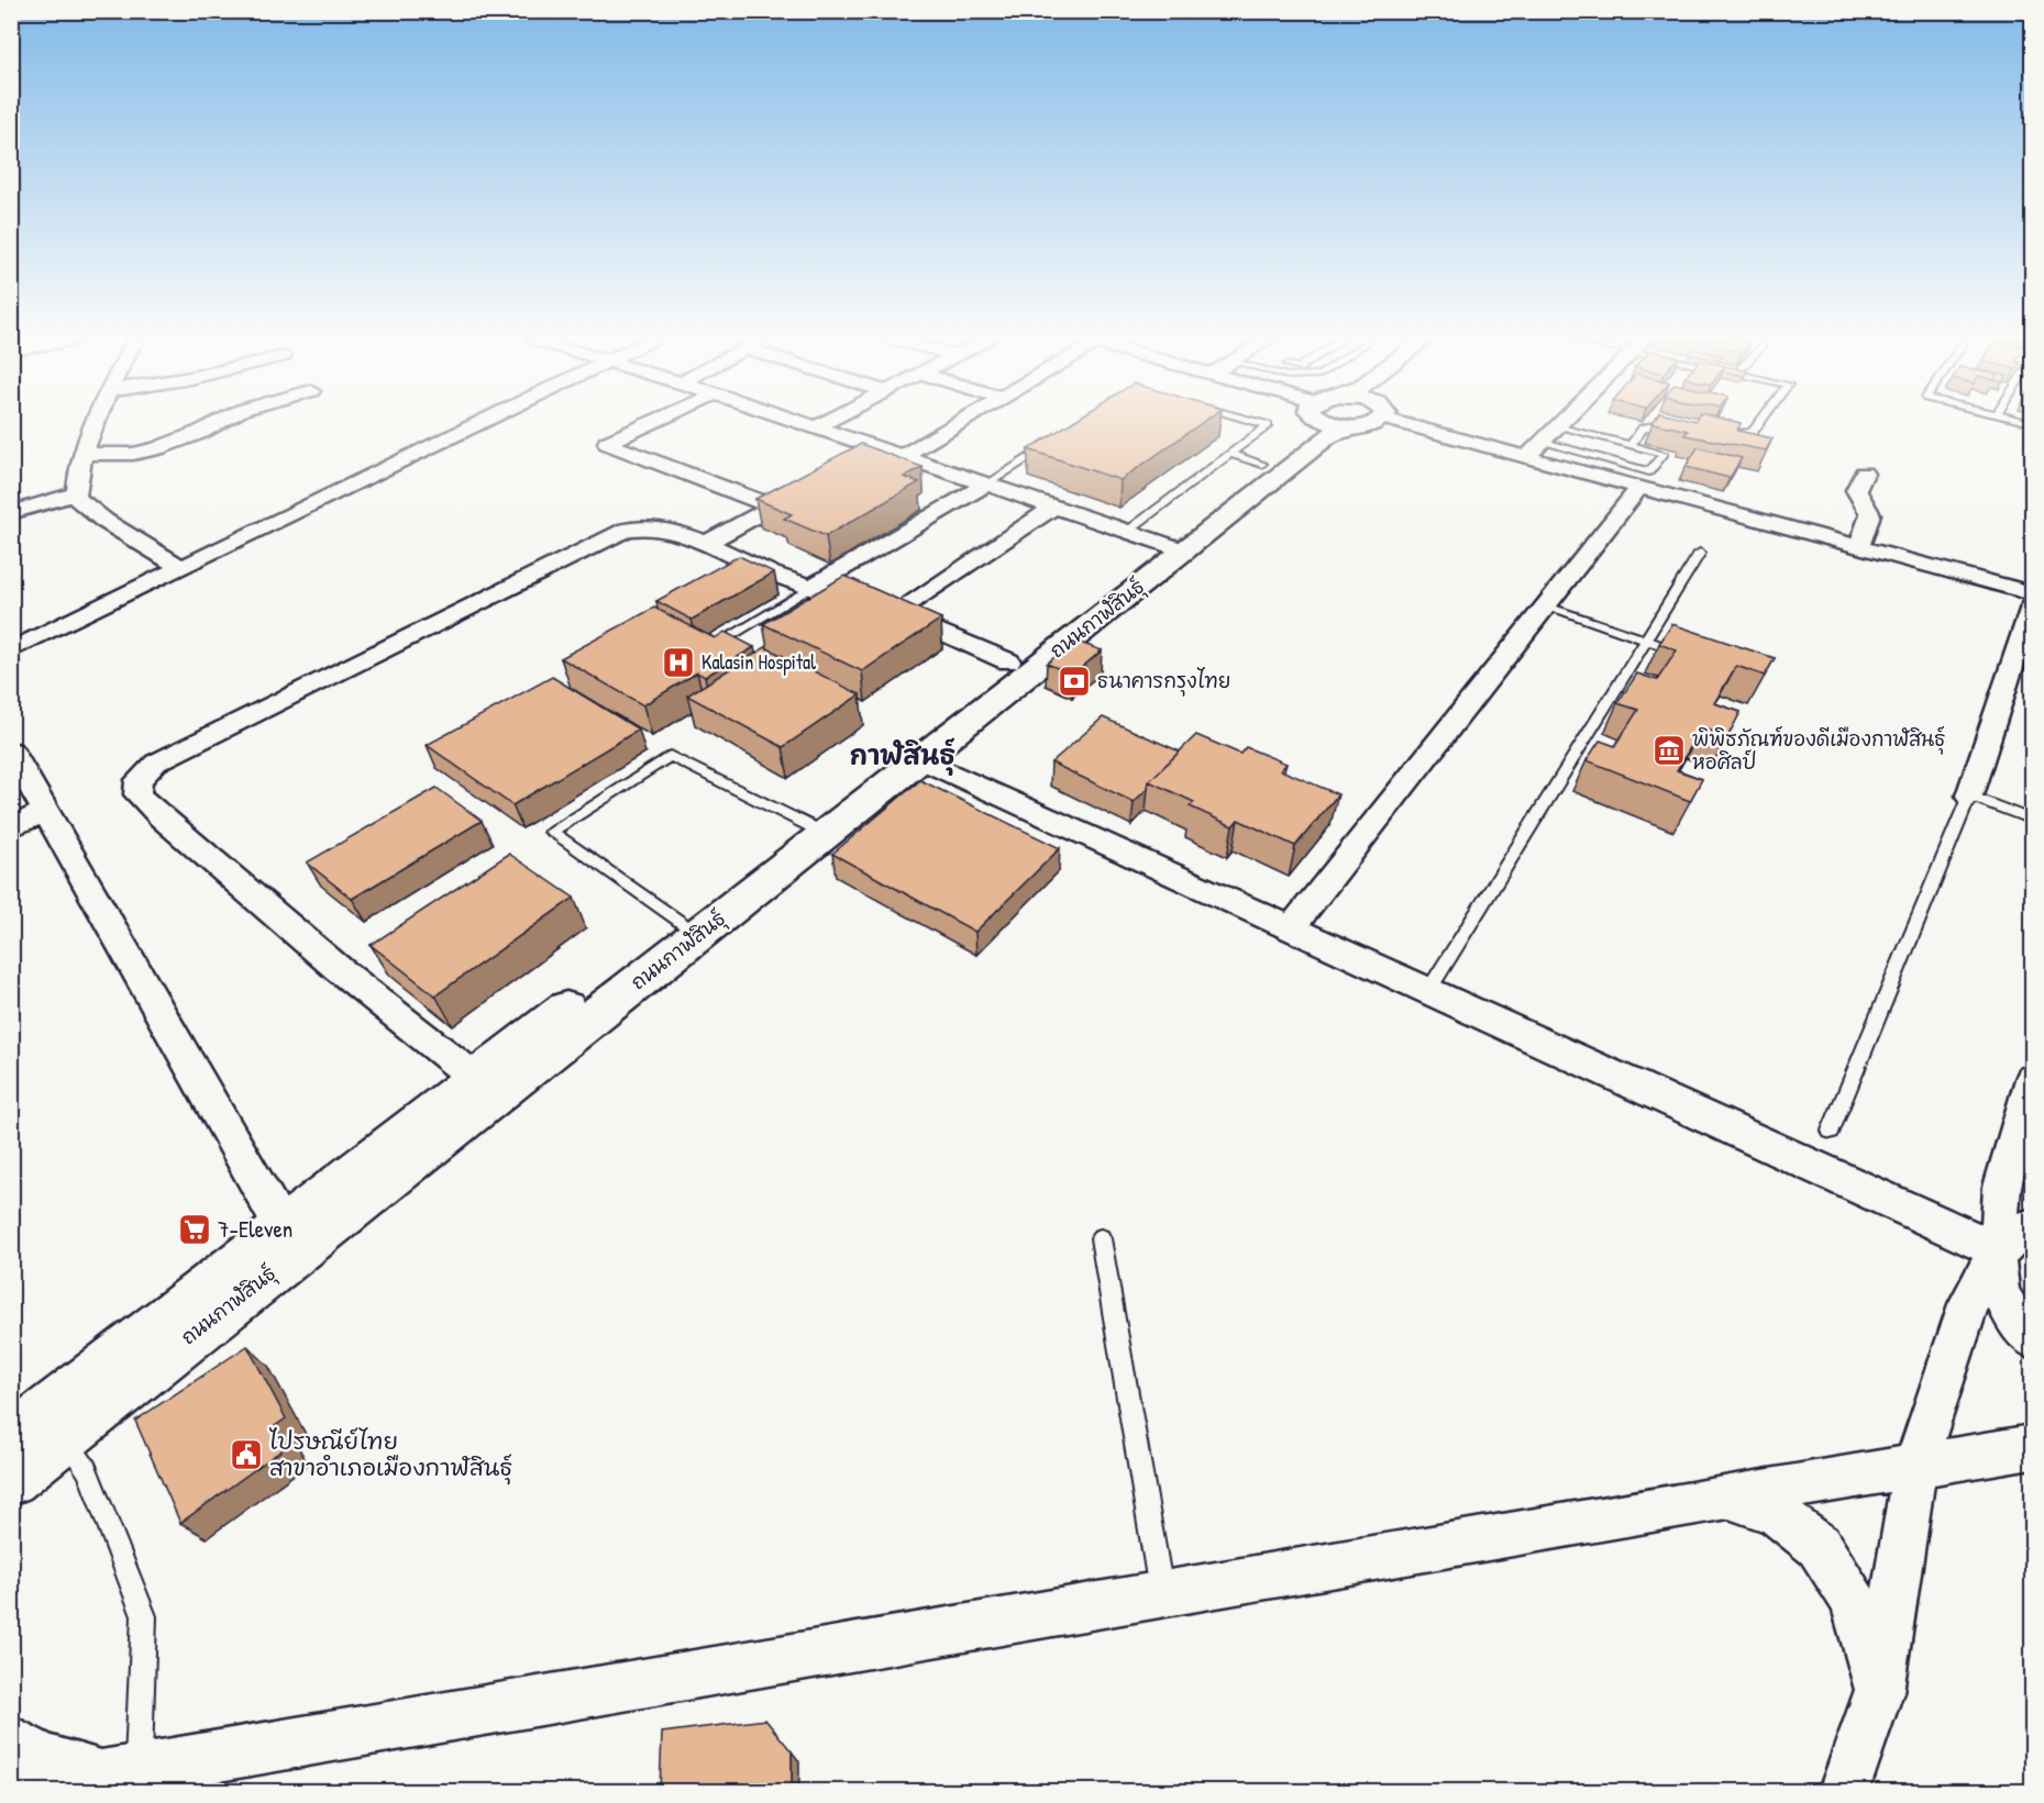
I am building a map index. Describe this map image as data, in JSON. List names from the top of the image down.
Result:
{
  "streets": {
    "main road": ["ถนนกาฬสินธุ์"]
  },
  "districts": ["กาฬสินธุ์"],
  "places": {
    "hospital": ["Kalasin Hospital"],
    "bank": ["ธนาคารกรุงไทย"],
    "museum": ["พิพิธภัณฑ์ของดีเมืองกาฬสินธุ์ หอศิลป์"],
    "supermarket": ["7-Eleven"],
    "public building": ["ไปรษณีย์ไทย สาขาอำเภอเมืองกาฬสินธุ์"]
  }
}
